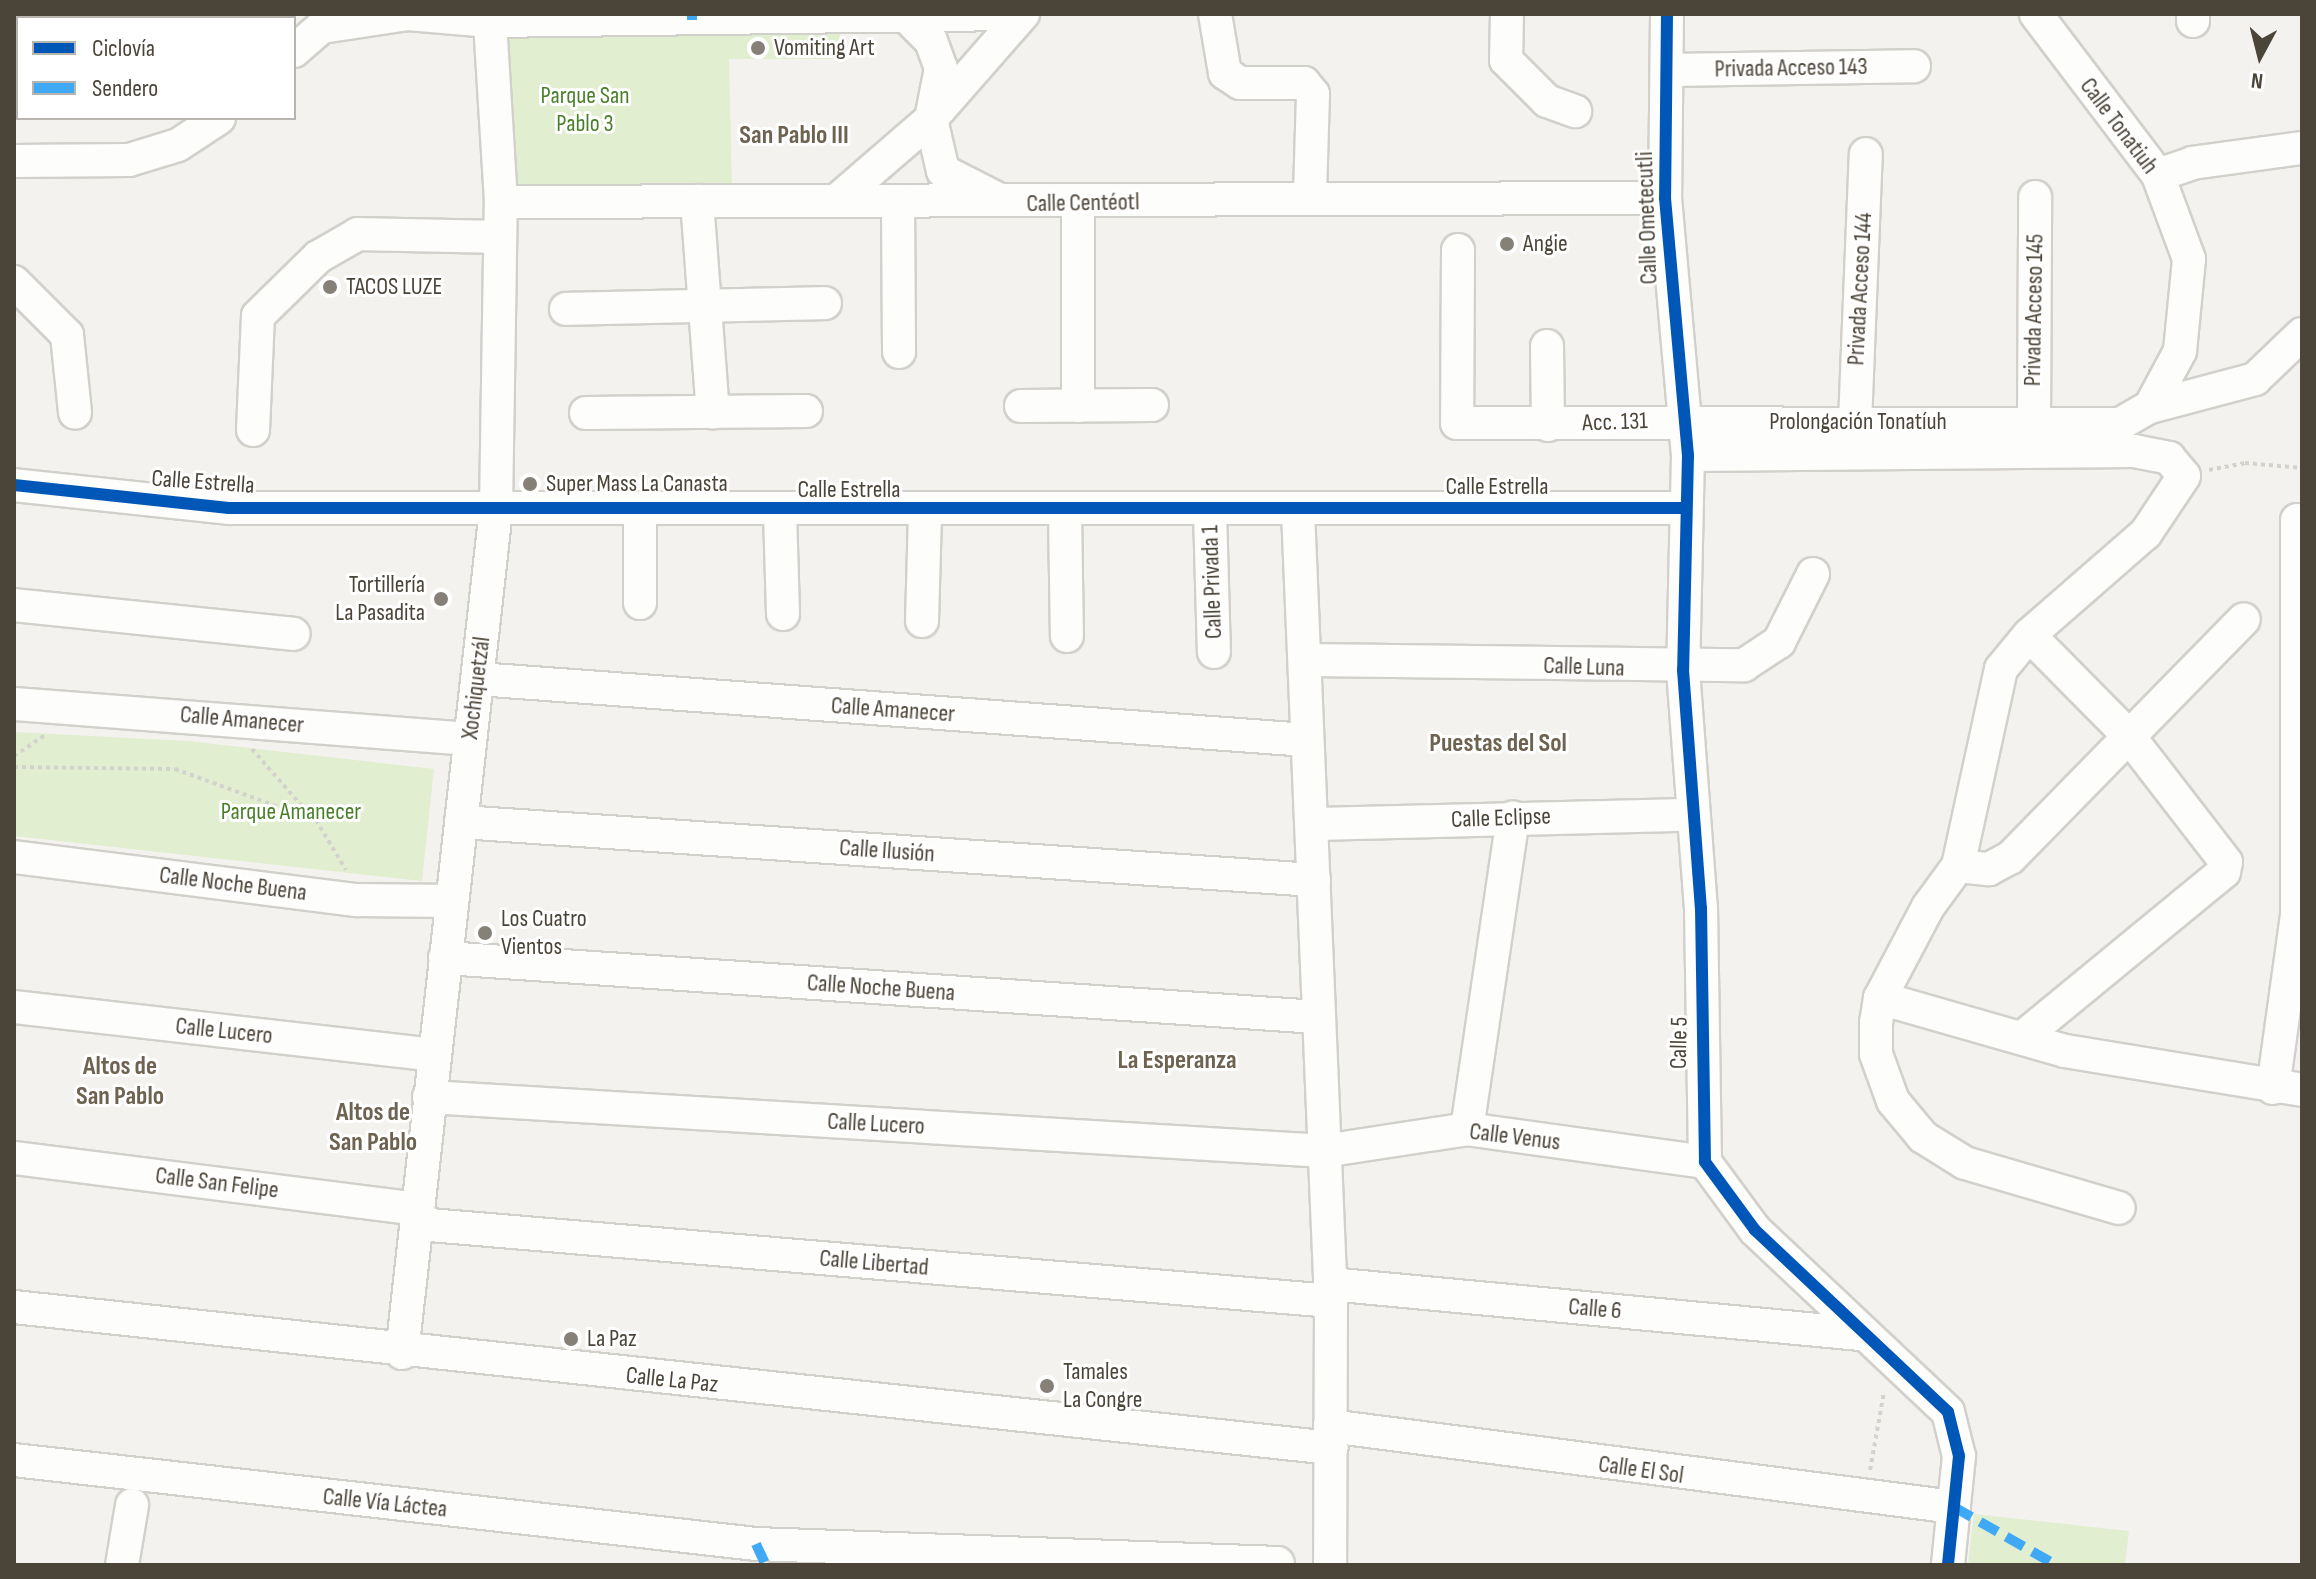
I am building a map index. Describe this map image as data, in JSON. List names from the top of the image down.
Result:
{
  "streets": {
    "street": [
      "Privada Acceso 143",
      "Calle Tonatiuh",
      "Calle Centéotl",
      "Calle Ometecutli",
      "Privada Acceso 144",
      "Privada Acceso 145",
      "Acc. 131",
      "Prolongación Tonatíuh",
      "Calle Estrella",
      "Calle Privada 1",
      "Calle Luna",
      "Xochiquetzál",
      "Calle Amanecer",
      "Calle Eclipse",
      "Calle Ilusión",
      "Calle Noche Buena",
      "Calle Lucero",
      "Calle 5",
      "Calle Venus",
      "Calle San Felipe",
      "Calle Libertad",
      "Calle 6",
      "Calle La Paz",
      "Calle El Sol",
      "Calle Vía Láctea"
    ]
  },
  "crossings": [
    ["Privada Acceso 143", "Calle Ometecutli"],
    ["Calle Centéotl", "Calle Ometecutli"],
    ["Calle Centéotl", "Xochiquetzál"],
    ["Calle Ometecutli", "Acc. 131"],
    ["Calle Ometecutli", "Prolongación Tonatíuh"],
    ["Calle Ometecutli", "Calle 5"],
    ["Privada Acceso 144", "Prolongación Tonatíuh"],
    ["Privada Acceso 145", "Prolongación Tonatíuh"],
    ["Acc. 131", "Prolongación Tonatíuh"],
    ["Acc. 131", "Calle 5"],
    ["Prolongación Tonatíuh", "Calle 5"],
    ["Calle Estrella", "Calle Privada 1"],
    ["Calle Estrella", "Xochiquetzál"],
    ["Calle Estrella", "Calle 5"],
    ["Calle Luna", "Calle 5"],
    ["Xochiquetzál", "Calle Amanecer"],
    ["Xochiquetzál", "Calle Ilusión"],
    ["Xochiquetzál", "Calle Noche Buena"],
    ["Xochiquetzál", "Calle Lucero"],
    ["Xochiquetzál", "Calle San Felipe"],
    ["Xochiquetzál", "Calle Libertad"],
    ["Xochiquetzál", "Calle La Paz"],
    ["Calle Eclipse", "Calle 5"],
    ["Calle Lucero", "Calle Venus"],
    ["Calle 5", "Calle Venus"],
    ["Calle San Felipe", "Calle Libertad"],
    ["Calle Libertad", "Calle 6"],
    ["Calle La Paz", "Calle El Sol"]
  ],
  "districts": [
    "San Pablo III",
    "Puestas del Sol",
    "La Esperanza",
    "Altos de San Pablo",
    "Altos de San Pablo"
  ],
  "parks": ["Parque San Pablo 3", "Parque Amanecer"],
  "places": [
    "Vomiting Art",
    "Angie",
    "TACOS LUZE",
    "Super Mass La Canasta",
    "Tortillería La Pasadita",
    "Los Cuatro Vientos",
    "La Paz",
    "Tamales La Congre"
  ],
  "legend": ["Ciclovía", "Sendero"],
  "north": "bottom"
}
